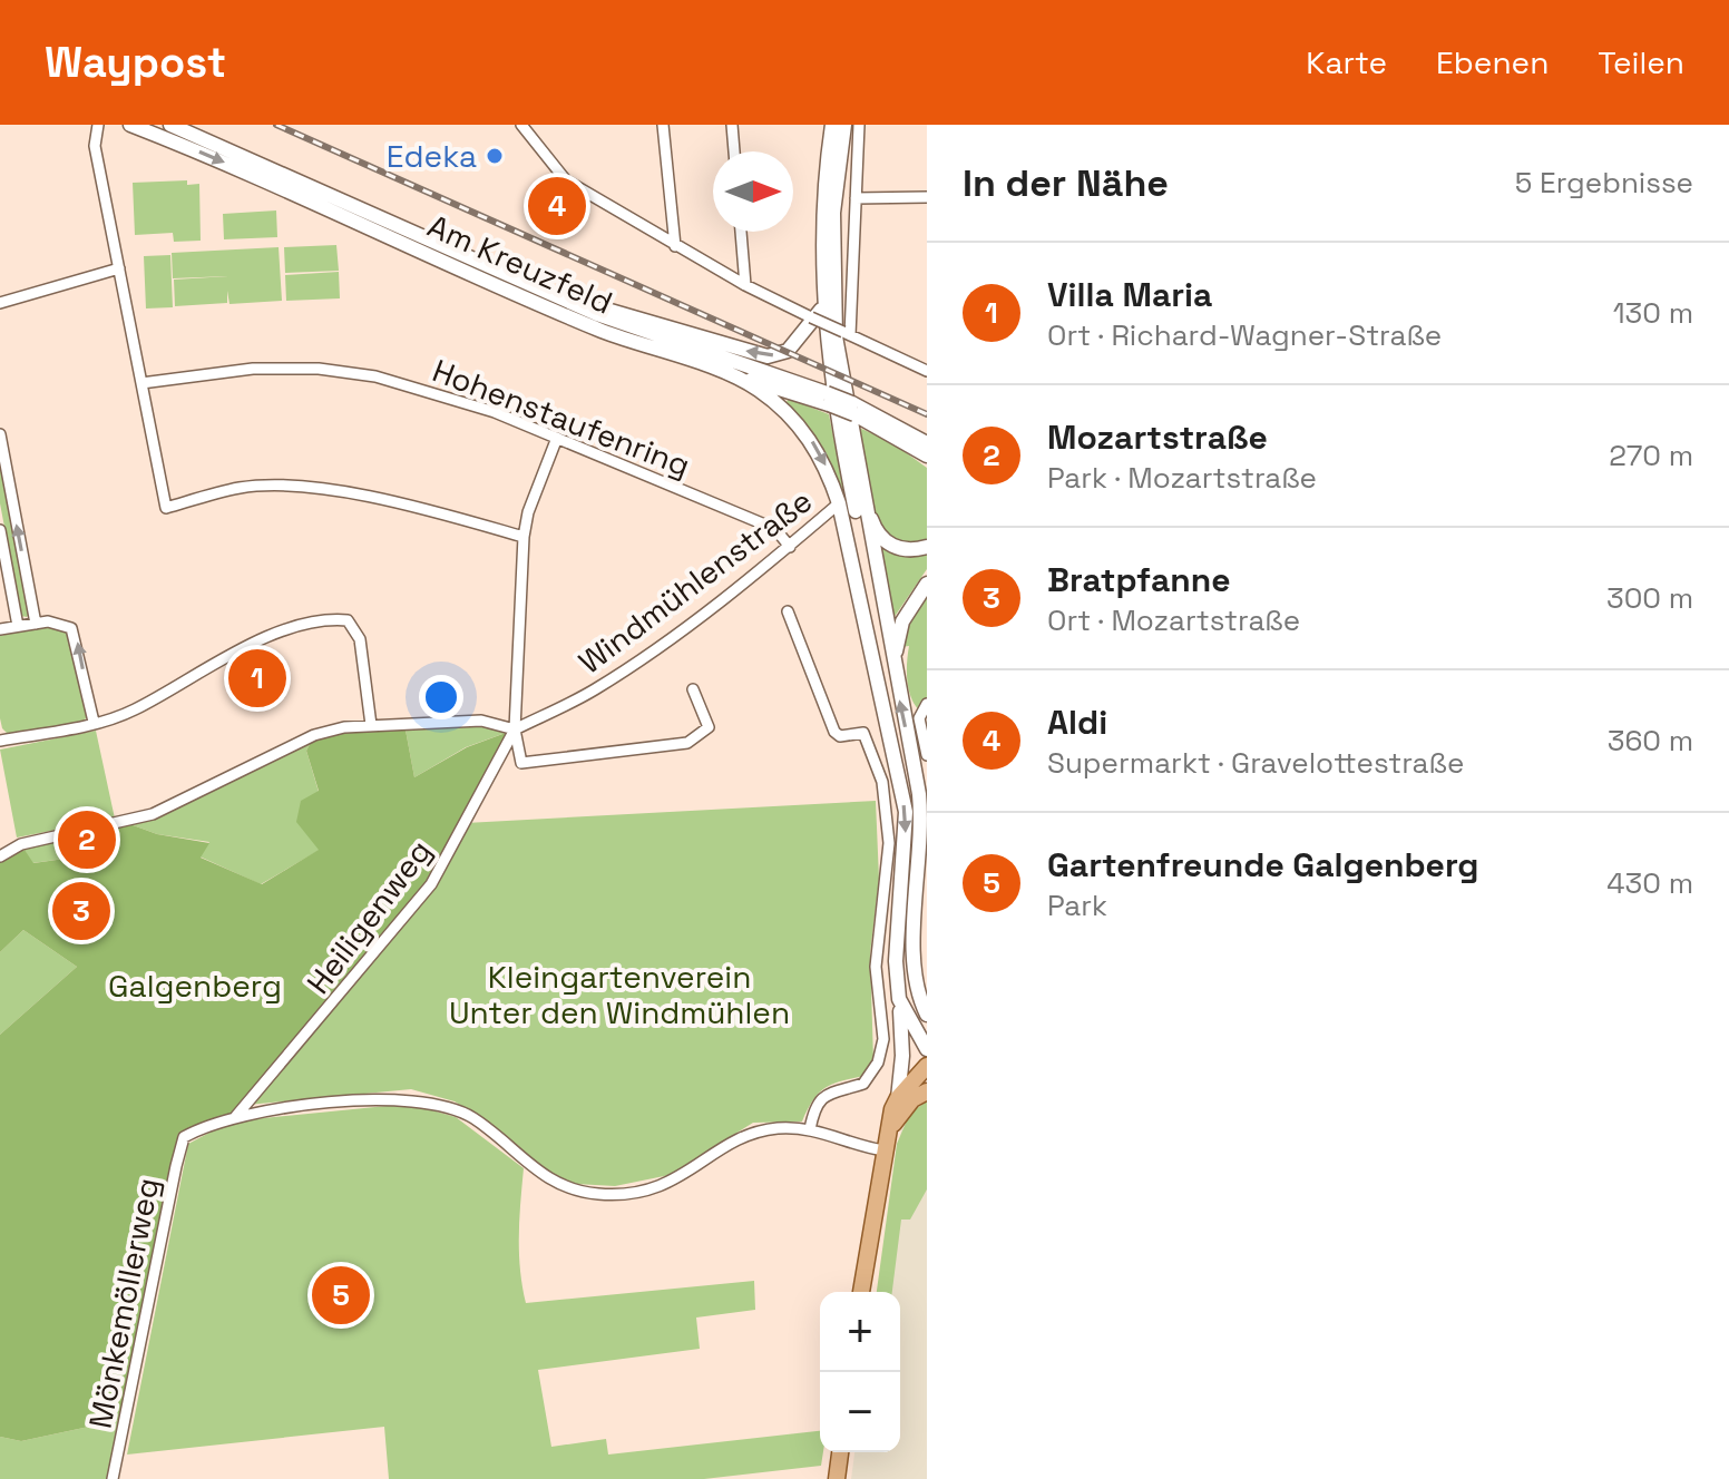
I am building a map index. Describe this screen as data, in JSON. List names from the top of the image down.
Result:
{
  "streets": {
    "main road": ["Am Kreuzfeld"],
    "street": [
      "Hohenstaufenring",
      "Windmühlenstraße",
      "Heiligenweg",
      "Mönkemöllerweg"
    ]
  },
  "crossings": [
    ["Am Kreuzfeld", "Windmühlenstraße"],
    ["Hohenstaufenring", "Windmühlenstraße"],
    ["Windmühlenstraße", "Heiligenweg"],
    ["Heiligenweg", "Mönkemöllerweg"]
  ],
  "parks": ["Kleingartenverein Unter den Windmühlen", "Galgenberg"],
  "places": ["Edeka"],
  "north": "right",
  "page": {
    "header": "Waypost",
    "nav": ["Karte", "Ebenen", "Teilen"],
    "heading": ["In der Nähe", "5 Ergebnisse"],
    "pins": [
      "4",
      "1",
      "2",
      "3",
      "5"
    ],
    "list": [
      {
        "mark": "1",
        "name": "Villa Maria",
        "note": "Ort · Richard-Wagner-Straße",
        "value": "130 m"
      },
      {
        "mark": "2",
        "name": "Mozartstraße",
        "note": "Park · Mozartstraße",
        "value": "270 m"
      },
      {
        "mark": "3",
        "name": "Bratpfanne",
        "note": "Ort · Mozartstraße",
        "value": "300 m"
      },
      {
        "mark": "4",
        "name": "Aldi",
        "note": "Supermarkt · Gravelottestraße",
        "value": "360 m"
      },
      {
        "mark": "5",
        "name": "Gartenfreunde Galgenberg",
        "note": "Park",
        "value": "430 m"
      }
    ],
    "map_buttons": ["+", "−"]
  }
}
